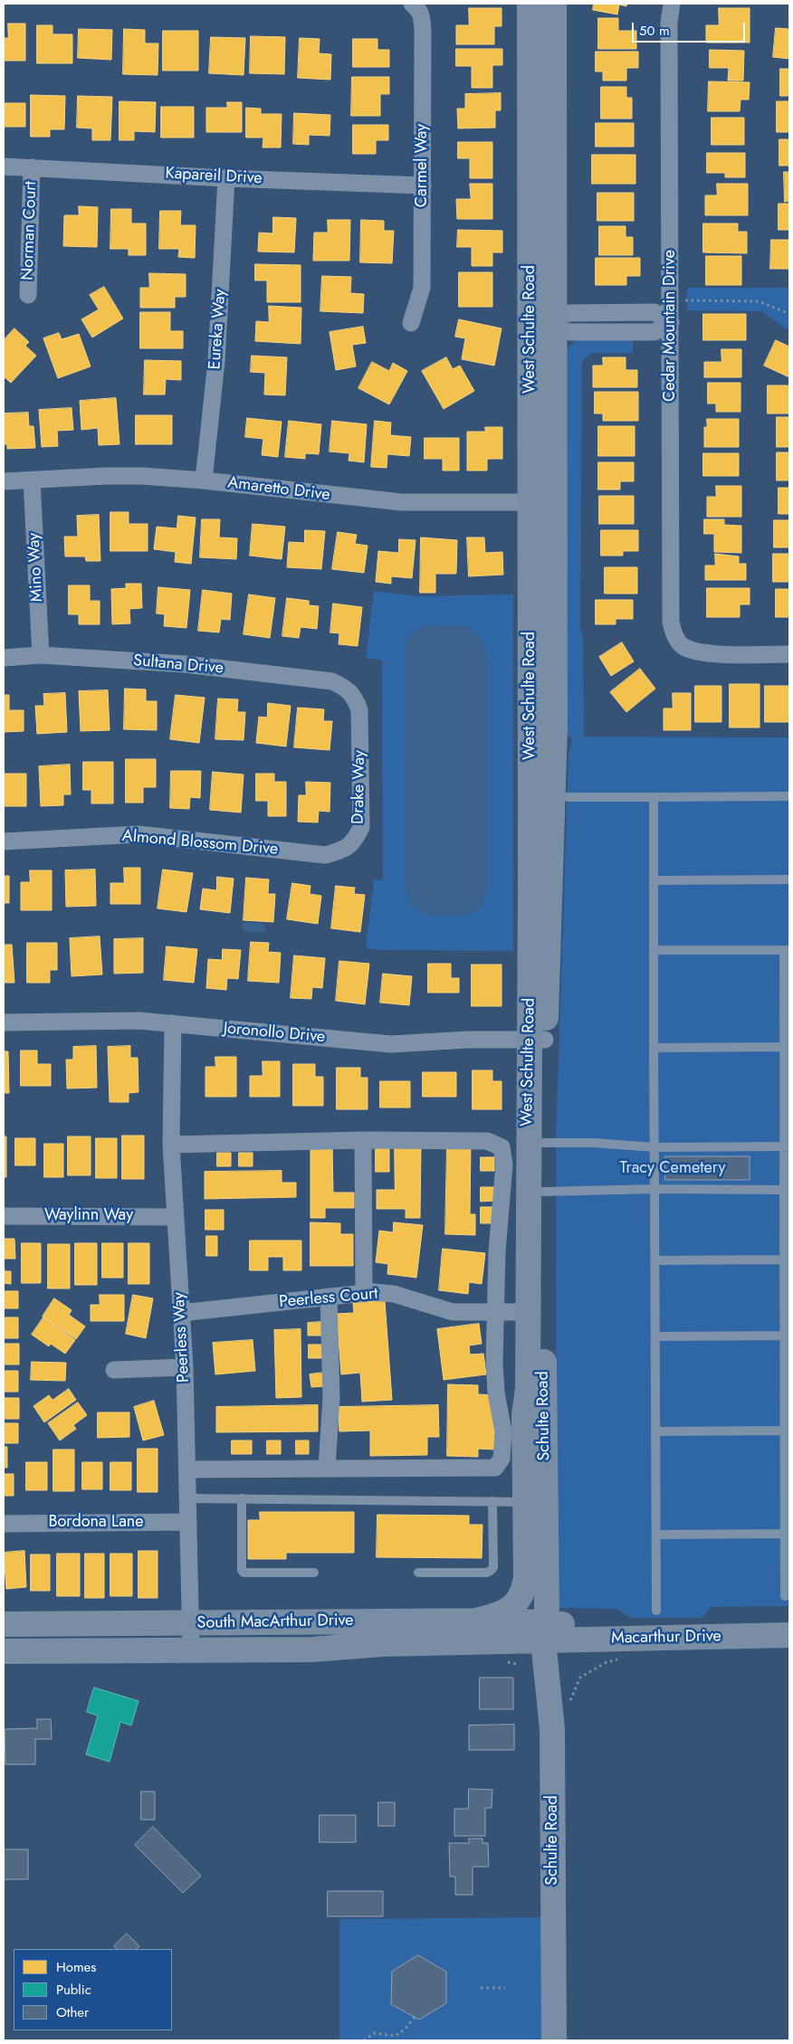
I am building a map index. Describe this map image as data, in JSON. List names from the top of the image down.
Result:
{
  "streets": {
    "main road": [
      "West Schulte Road",
      "Schulte Road",
      "South MacArthur Drive",
      "Macarthur Drive"
    ],
    "street": [
      "Carmel Way",
      "Kapareil Drive",
      "Norman Court",
      "Cedar Mountain Drive",
      "Eureka Way",
      "Amaretto Drive",
      "Mino Way",
      "Sultana Drive",
      "Drake Way",
      "Almond Blossom Drive",
      "Joronollo Drive",
      "Waylinn Way",
      "Peerless Court",
      "Peerless Way",
      "Bordona Lane"
    ]
  },
  "crossings": [
    ["Carmel Way", "Kapareil Drive"],
    ["Kapareil Drive", "Norman Court"],
    ["Kapareil Drive", "Eureka Way"],
    ["Eureka Way", "Amaretto Drive"],
    ["West Schulte Road", "Amaretto Drive"],
    ["West Schulte Road", "Joronollo Drive"],
    ["West Schulte Road", "Peerless Court"],
    ["West Schulte Road", "Schulte Road"],
    ["Amaretto Drive", "Mino Way"],
    ["Mino Way", "Sultana Drive"],
    ["Sultana Drive", "Drake Way"],
    ["Drake Way", "Almond Blossom Drive"],
    ["Joronollo Drive", "Peerless Way"],
    ["Waylinn Way", "Peerless Way"],
    ["Peerless Court", "Peerless Way"],
    ["Peerless Way", "Bordona Lane"],
    ["Peerless Way", "South MacArthur Drive"],
    ["Schulte Road", "South MacArthur Drive"],
    ["Schulte Road", "Macarthur Drive"],
    ["South MacArthur Drive", "Macarthur Drive"]
  ],
  "parks": ["Tracy Cemetery"],
  "legend": ["Homes", "Public", "Other"],
  "scale_bar": "50 m"
}
